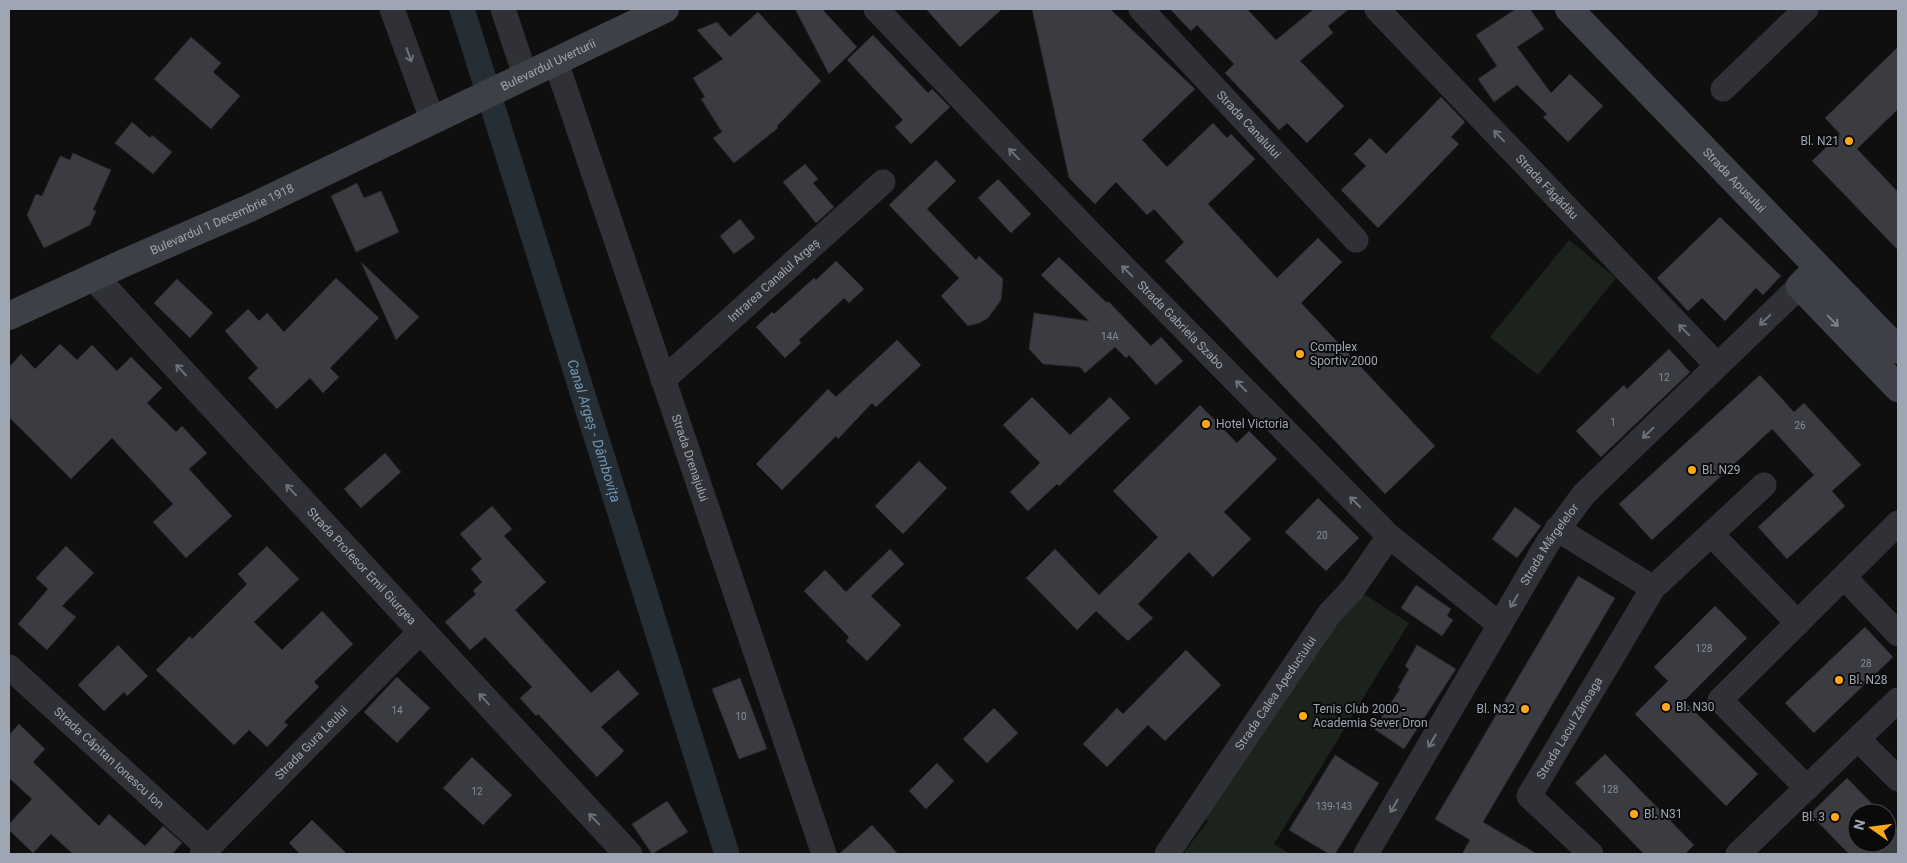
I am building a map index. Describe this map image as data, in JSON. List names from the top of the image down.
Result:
{
  "streets": {
    "main road": ["Bulevardul Uverturii", "Strada Apusului", "Bulevardul 1 Decembrie 1918"],
    "street": [
      "Strada Canalului",
      "Strada Făgădău",
      "Intrarea Canalul Argeș",
      "Strada Gabriela Szabo",
      "Strada Drenajului",
      "Strada Mărgelelor",
      "Strada Profesor Emil Giurgea",
      "Strada Calea Apeductului",
      "Strada Lacul Zănoaga",
      "Strada Gura Leului",
      "Strada Căpitan Ionescu Ion"
    ]
  },
  "crossings": [
    ["Bulevardul Uverturii", "Bulevardul 1 Decembrie 1918"],
    ["Bulevardul Uverturii", "Strada Drenajului"],
    ["Strada Apusului", "Strada Mărgelelor"],
    ["Strada Făgădău", "Strada Mărgelelor"],
    ["Bulevardul 1 Decembrie 1918", "Strada Profesor Emil Giurgea"],
    ["Intrarea Canalul Argeș", "Strada Drenajului"],
    ["Strada Gabriela Szabo", "Strada Mărgelelor"],
    ["Strada Gabriela Szabo", "Strada Calea Apeductului"],
    ["Strada Profesor Emil Giurgea", "Strada Gura Leului"],
    ["Strada Gura Leului", "Strada Căpitan Ionescu Ion"]
  ],
  "one_way": [
    "Strada Făgădău",
    "Strada Gabriela Szabo",
    "Strada Mărgelelor",
    "Strada Profesor Emil Giurgea"
  ],
  "water": ["Canal Argeș - Dâmbovița"],
  "places": [
    "Bl. N21",
    "Complex Sportiv 2000",
    "Hotel Victoria",
    "Bl. N29",
    "Bl. N28",
    "Bl. N30",
    "Bl. N32",
    "Tenis Club 2000 - Academia Sever Dron",
    "Bl. N31",
    "Bl. 3"
  ],
  "house_numbers": [
    "14A",
    "12",
    "1",
    "26",
    "20",
    "128",
    "28",
    "14",
    "10",
    "128",
    "12",
    "139-143"
  ],
  "north": "left"
}
